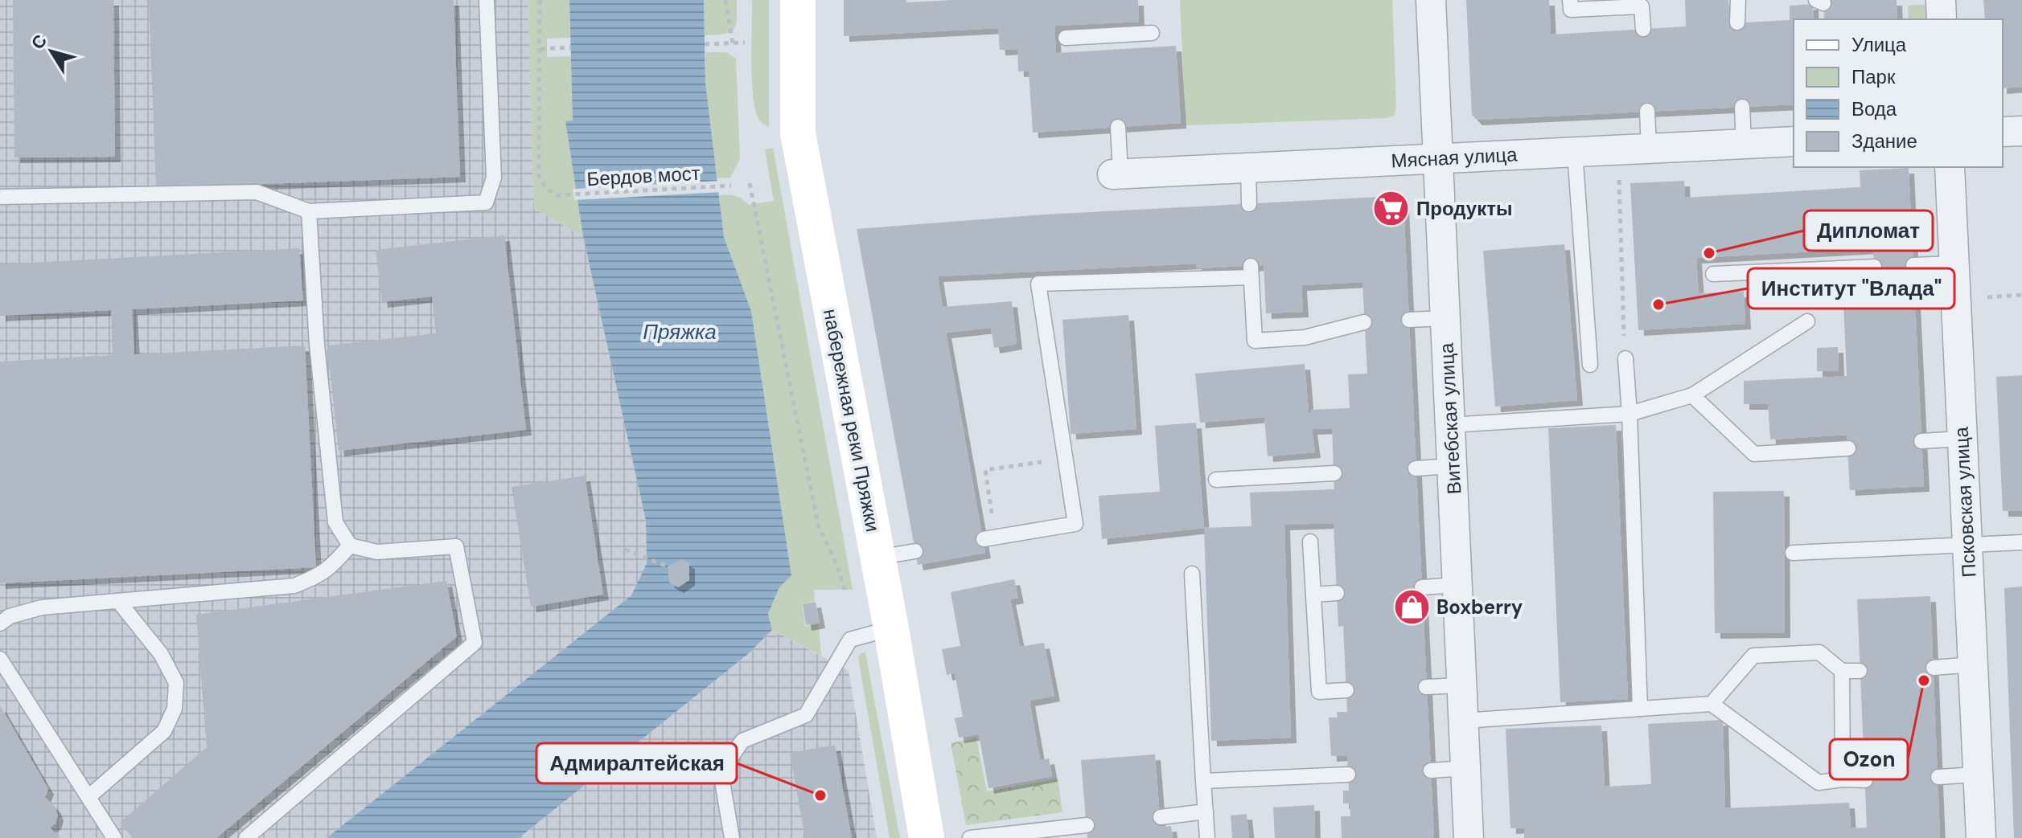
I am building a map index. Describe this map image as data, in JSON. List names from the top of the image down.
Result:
{
  "streets": {
    "main road": ["набережная реки Пряжки"],
    "street": ["Мясная улица", "Витебская улица", "Псковская улица"],
    "path": ["Бердов мост"]
  },
  "crossings": [
    ["Мясная улица", "Витебская улица"]
  ],
  "water": ["Пряжка"],
  "places": {
    "supermarket": ["Продукты"],
    "other": [
      "Дипломат",
      "Институт \"Влада\"",
      "Ozon",
      "Адмиралтейская"
    ],
    "shop": ["Boxberry"]
  },
  "legend": [
    "Улица",
    "Парк",
    "Вода",
    "Здание"
  ],
  "north": "top left"
}
